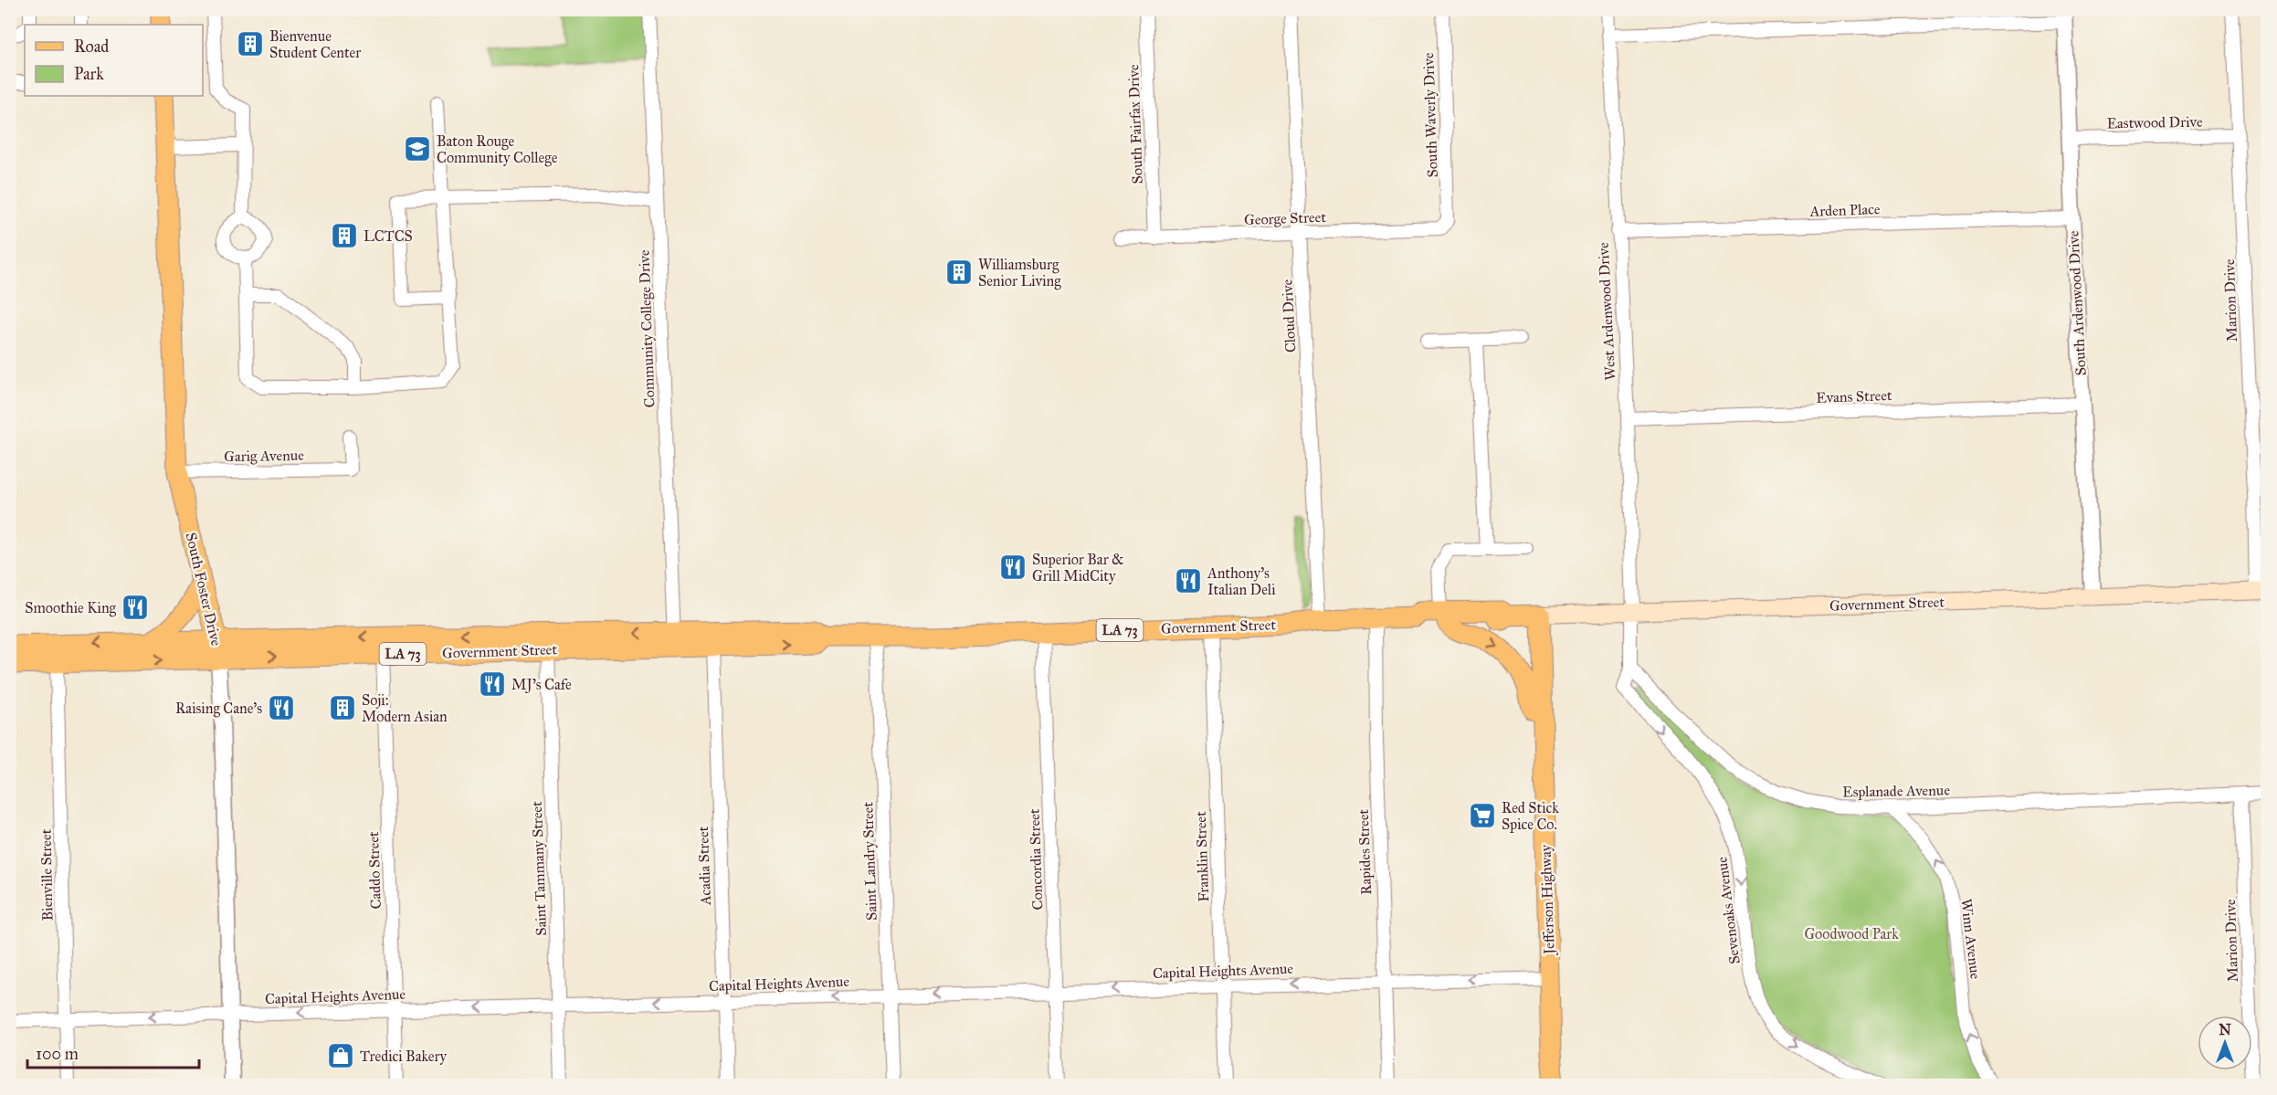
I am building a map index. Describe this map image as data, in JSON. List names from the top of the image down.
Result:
{
  "streets": {
    "main road": [
      "South Foster Drive",
      "Government Street",
      "LA 73",
      "Jefferson Highway"
    ],
    "street": [
      "South Waverly Drive",
      "Eastwood Drive",
      "South Fairfax Drive",
      "Arden Place",
      "George Street",
      "Marion Drive",
      "South Ardenwood Drive",
      "West Ardenwood Drive",
      "Cloud Drive",
      "Community College Drive",
      "Evans Street",
      "Garig Avenue",
      "Esplanade Avenue",
      "Rapides Street",
      "Franklin Street",
      "Concordia Street",
      "Saint Landry Street",
      "Acadia Street",
      "Saint Tammany Street",
      "Caddo Street",
      "Bienville Street",
      "Sevenoaks Avenue",
      "Winn Avenue",
      "Capital Heights Avenue"
    ]
  },
  "crossings": [
    ["South Waverly Drive", "George Street"],
    ["Eastwood Drive", "Marion Drive"],
    ["Eastwood Drive", "South Ardenwood Drive"],
    ["South Fairfax Drive", "George Street"],
    ["Arden Place", "South Ardenwood Drive"],
    ["Arden Place", "West Ardenwood Drive"],
    ["George Street", "Cloud Drive"],
    ["Marion Drive", "Government Street"],
    ["Marion Drive", "Esplanade Avenue"],
    ["South Ardenwood Drive", "Evans Street"],
    ["South Ardenwood Drive", "Government Street"],
    ["West Ardenwood Drive", "Evans Street"],
    ["West Ardenwood Drive", "Government Street"],
    ["Cloud Drive", "Government Street"],
    ["Community College Drive", "Government Street"],
    ["Garig Avenue", "South Foster Drive"],
    ["South Foster Drive", "Government Street"],
    ["South Foster Drive", "Capital Heights Avenue"],
    ["Government Street", "Rapides Street"],
    ["Government Street", "Franklin Street"],
    ["Government Street", "Concordia Street"],
    ["Government Street", "Saint Landry Street"],
    ["Government Street", "Acadia Street"],
    ["Government Street", "Saint Tammany Street"],
    ["Government Street", "Caddo Street"],
    ["Government Street", "Bienville Street"],
    ["Government Street", "Jefferson Highway"],
    ["Esplanade Avenue", "Sevenoaks Avenue"],
    ["Esplanade Avenue", "Winn Avenue"],
    ["Rapides Street", "Capital Heights Avenue"],
    ["Franklin Street", "Capital Heights Avenue"],
    ["Concordia Street", "Capital Heights Avenue"],
    ["Saint Landry Street", "Capital Heights Avenue"],
    ["Acadia Street", "Capital Heights Avenue"],
    ["Saint Tammany Street", "Capital Heights Avenue"],
    ["Caddo Street", "Capital Heights Avenue"],
    ["Bienville Street", "Capital Heights Avenue"],
    ["Jefferson Highway", "Capital Heights Avenue"]
  ],
  "one_way": ["Sevenoaks Avenue", "Winn Avenue", "Capital Heights Avenue"],
  "parks": ["Goodwood Park"],
  "places": {
    "building": [
      "Bienvenue Student Center",
      "LCTCS",
      "Williamsburg Senior Living",
      "Soji: Modern Asian"
    ],
    "school or university": ["Baton Rouge Community College"],
    "restaurant": [
      "Superior Bar & Grill MidCity",
      "Anthony's Italian Deli",
      "Smoothie King",
      "MJ's Cafe",
      "Raising Cane's"
    ],
    "supermarket": ["Red Stick Spice Co."],
    "shop": ["Tredici Bakery"]
  },
  "legend": ["Road", "Park"],
  "scale_bar": "100 m",
  "north": "top"
}
